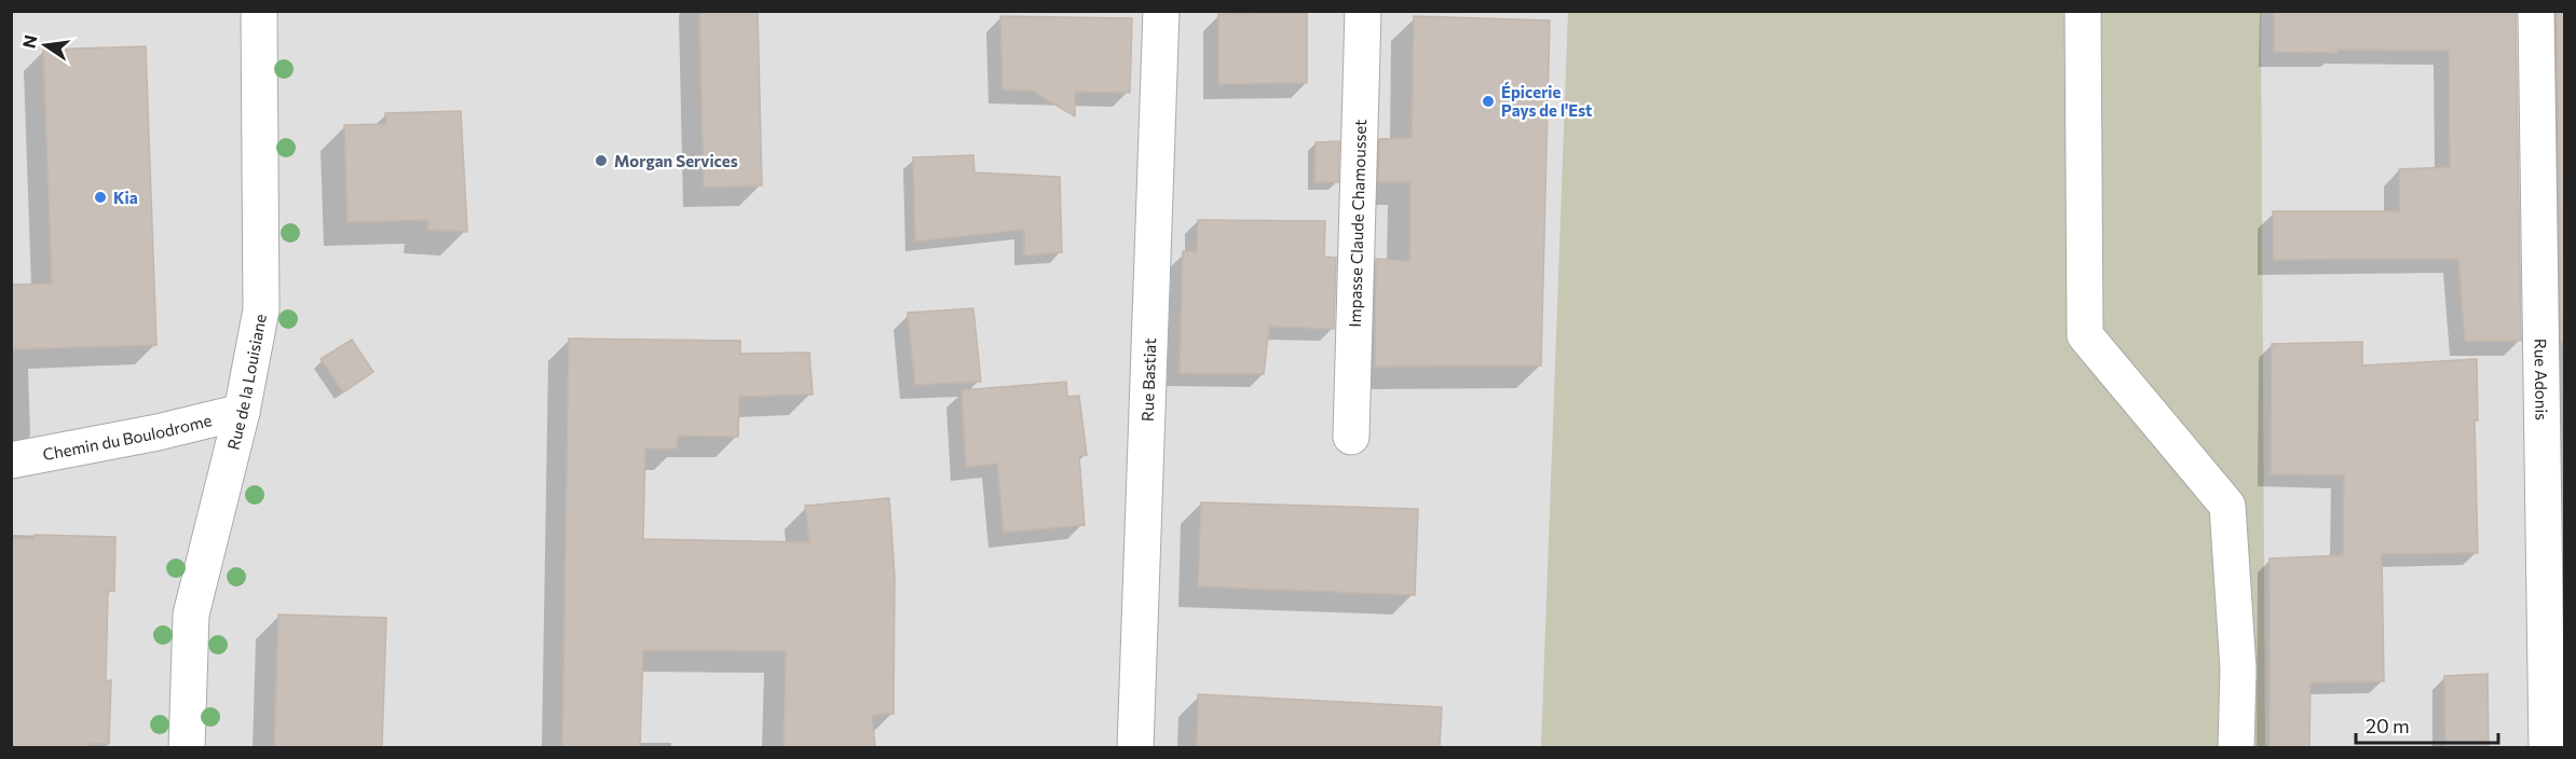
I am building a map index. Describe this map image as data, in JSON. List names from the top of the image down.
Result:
{
  "streets": {
    "street": [
      "Impasse Claude Chamousset",
      "Rue Bastiat",
      "Rue Adonis",
      "Rue de la Louisiane",
      "Chemin du Boulodrome"
    ]
  },
  "crossings": [
    ["Rue de la Louisiane", "Chemin du Boulodrome"]
  ],
  "places": ["Épicerie Pays de l'Est", "Morgan Services", "Kia"],
  "scale_bar": "20 m",
  "north": "left"
}
